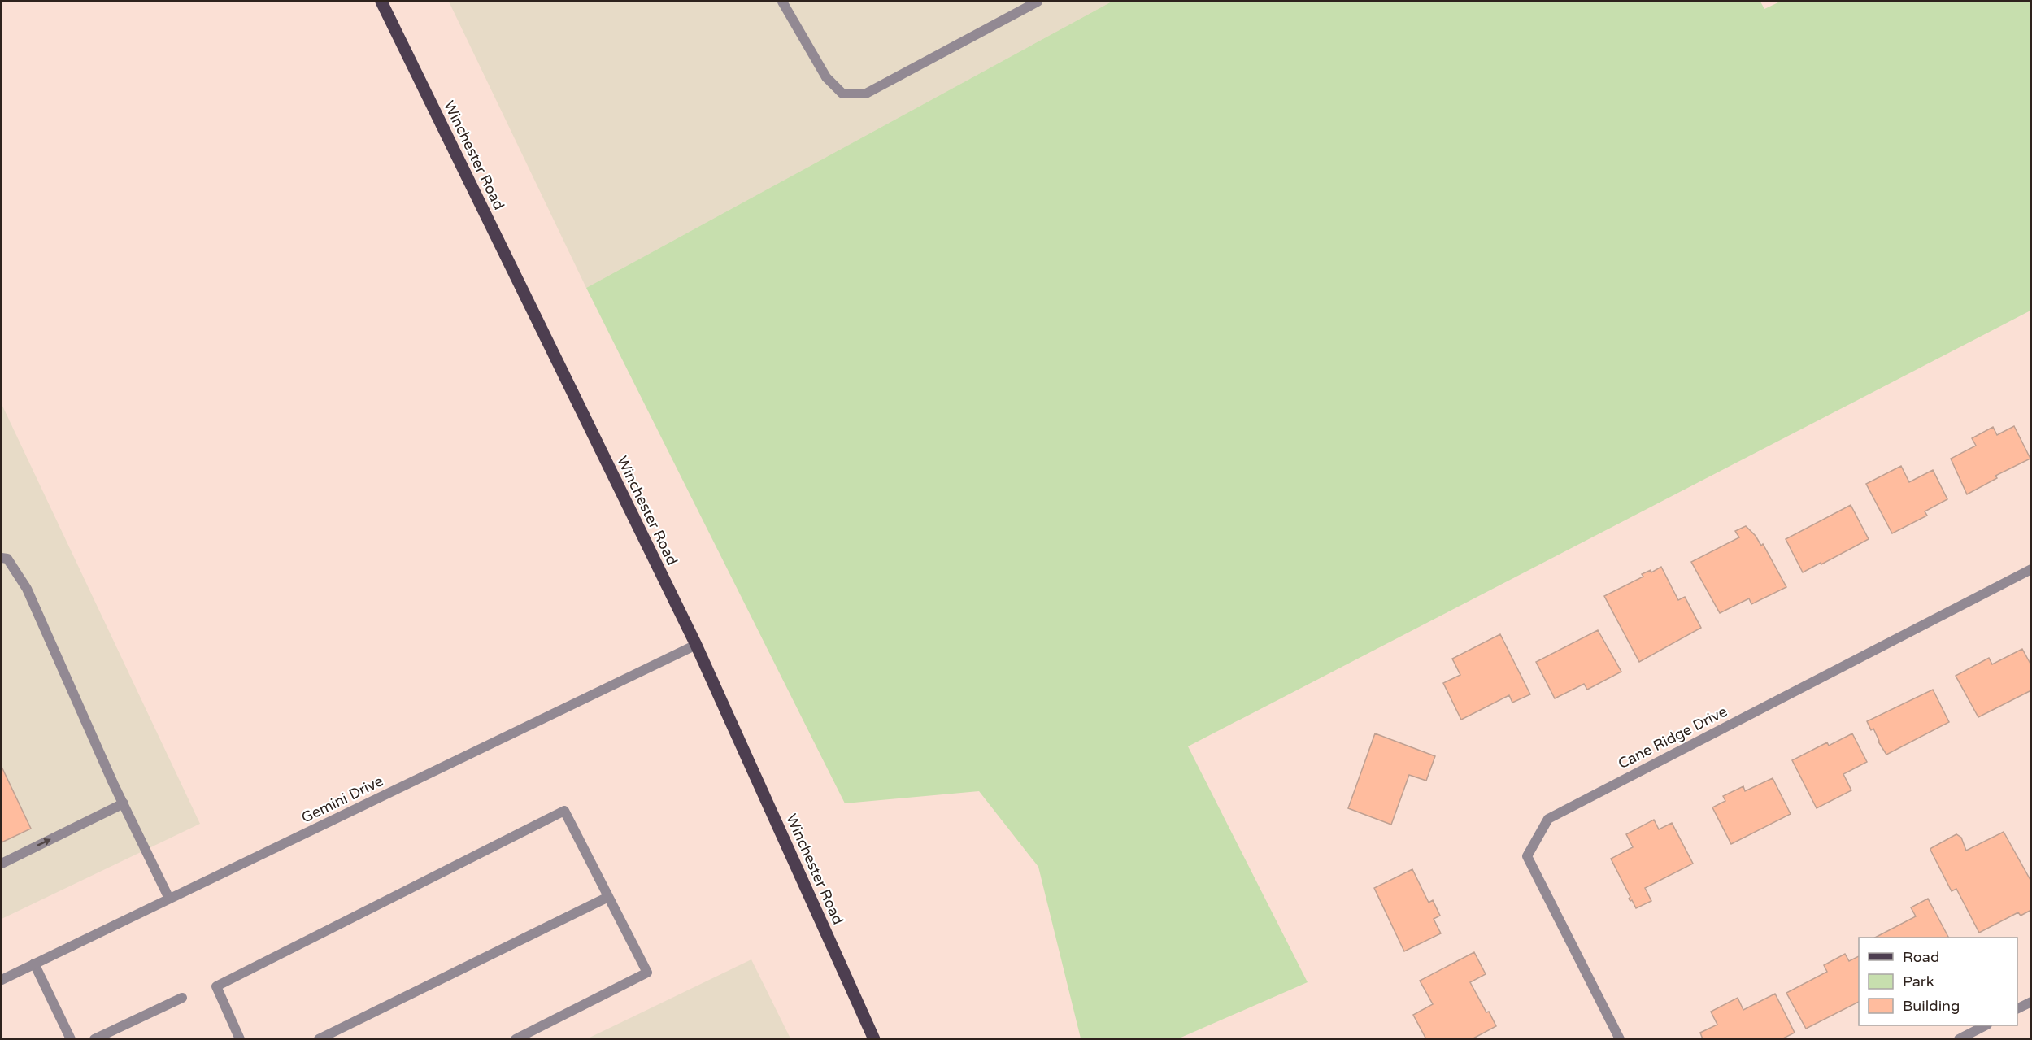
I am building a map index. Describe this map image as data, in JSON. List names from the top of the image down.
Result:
{
  "streets": {
    "main road": ["Winchester Road"],
    "street": ["Cane Ridge Drive", "Gemini Drive"]
  },
  "crossings": [
    ["Winchester Road", "Gemini Drive"]
  ],
  "legend": ["Road", "Park", "Building"]
}
